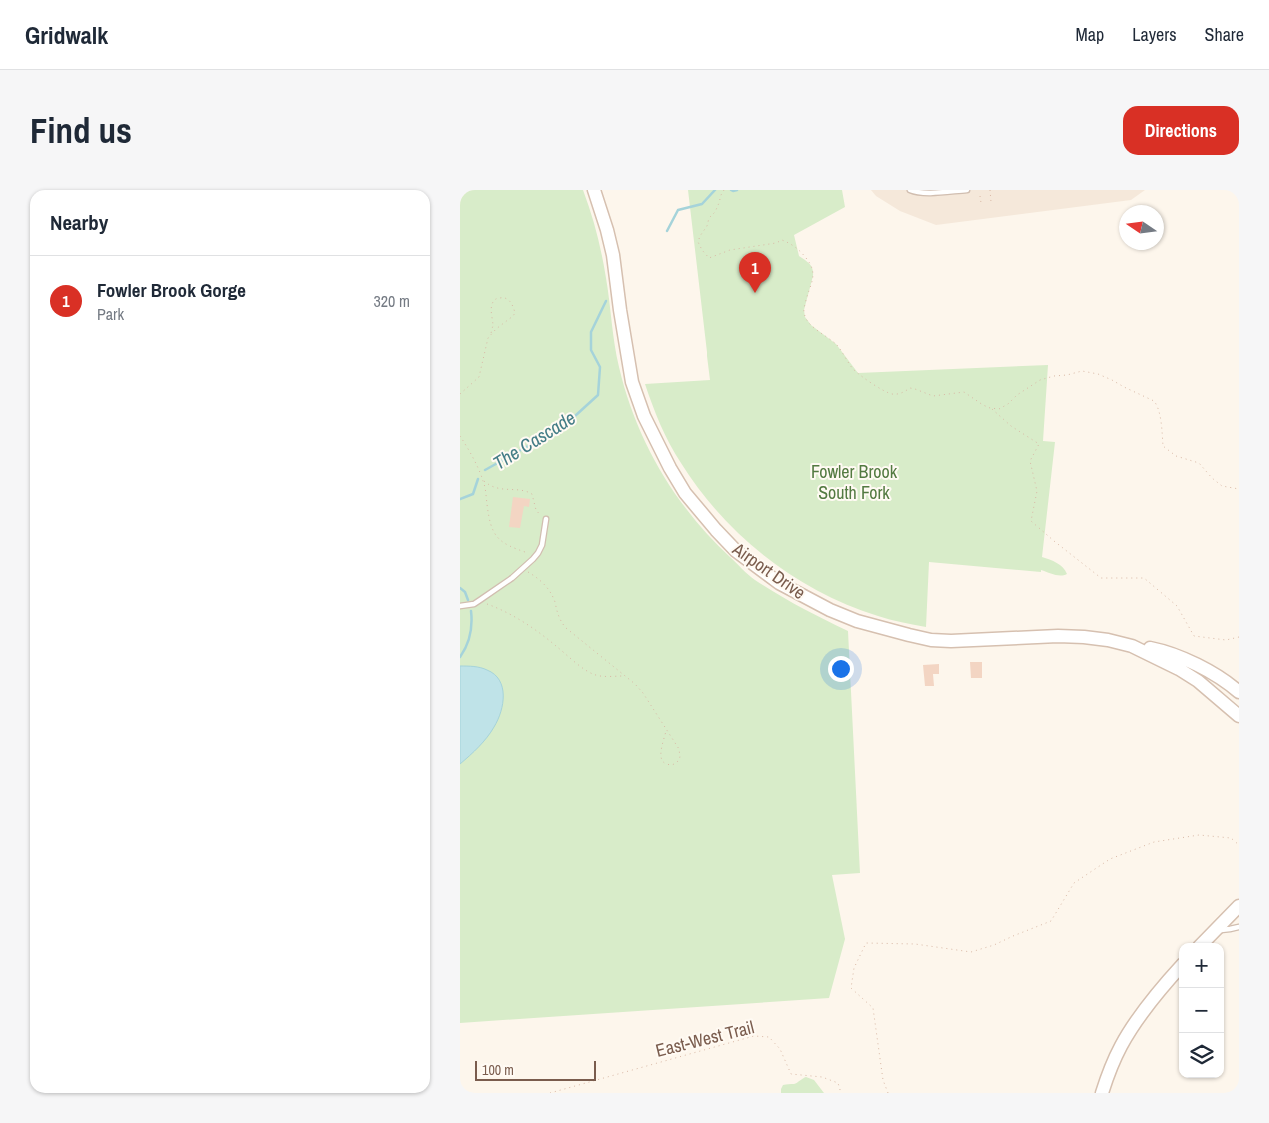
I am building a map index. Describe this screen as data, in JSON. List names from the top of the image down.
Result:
{
  "streets": {
    "main road": ["Airport Drive"],
    "path": ["East-West Trail"]
  },
  "water": ["The Cascade"],
  "parks": ["Fowler Brook South Fork"],
  "scale_bar": "100 m",
  "north": "left",
  "page": {
    "header": "Gridwalk",
    "nav": ["Map", "Layers", "Share"],
    "buttons": "Directions",
    "title": "Find us",
    "heading": "Nearby",
    "pins": "1",
    "list": [
      {
        "mark": "1",
        "name": "Fowler Brook Gorge",
        "note": "Park",
        "value": "320 m"
      }
    ],
    "map_buttons": ["+", "−"],
    "scale": "100 m"
  }
}
